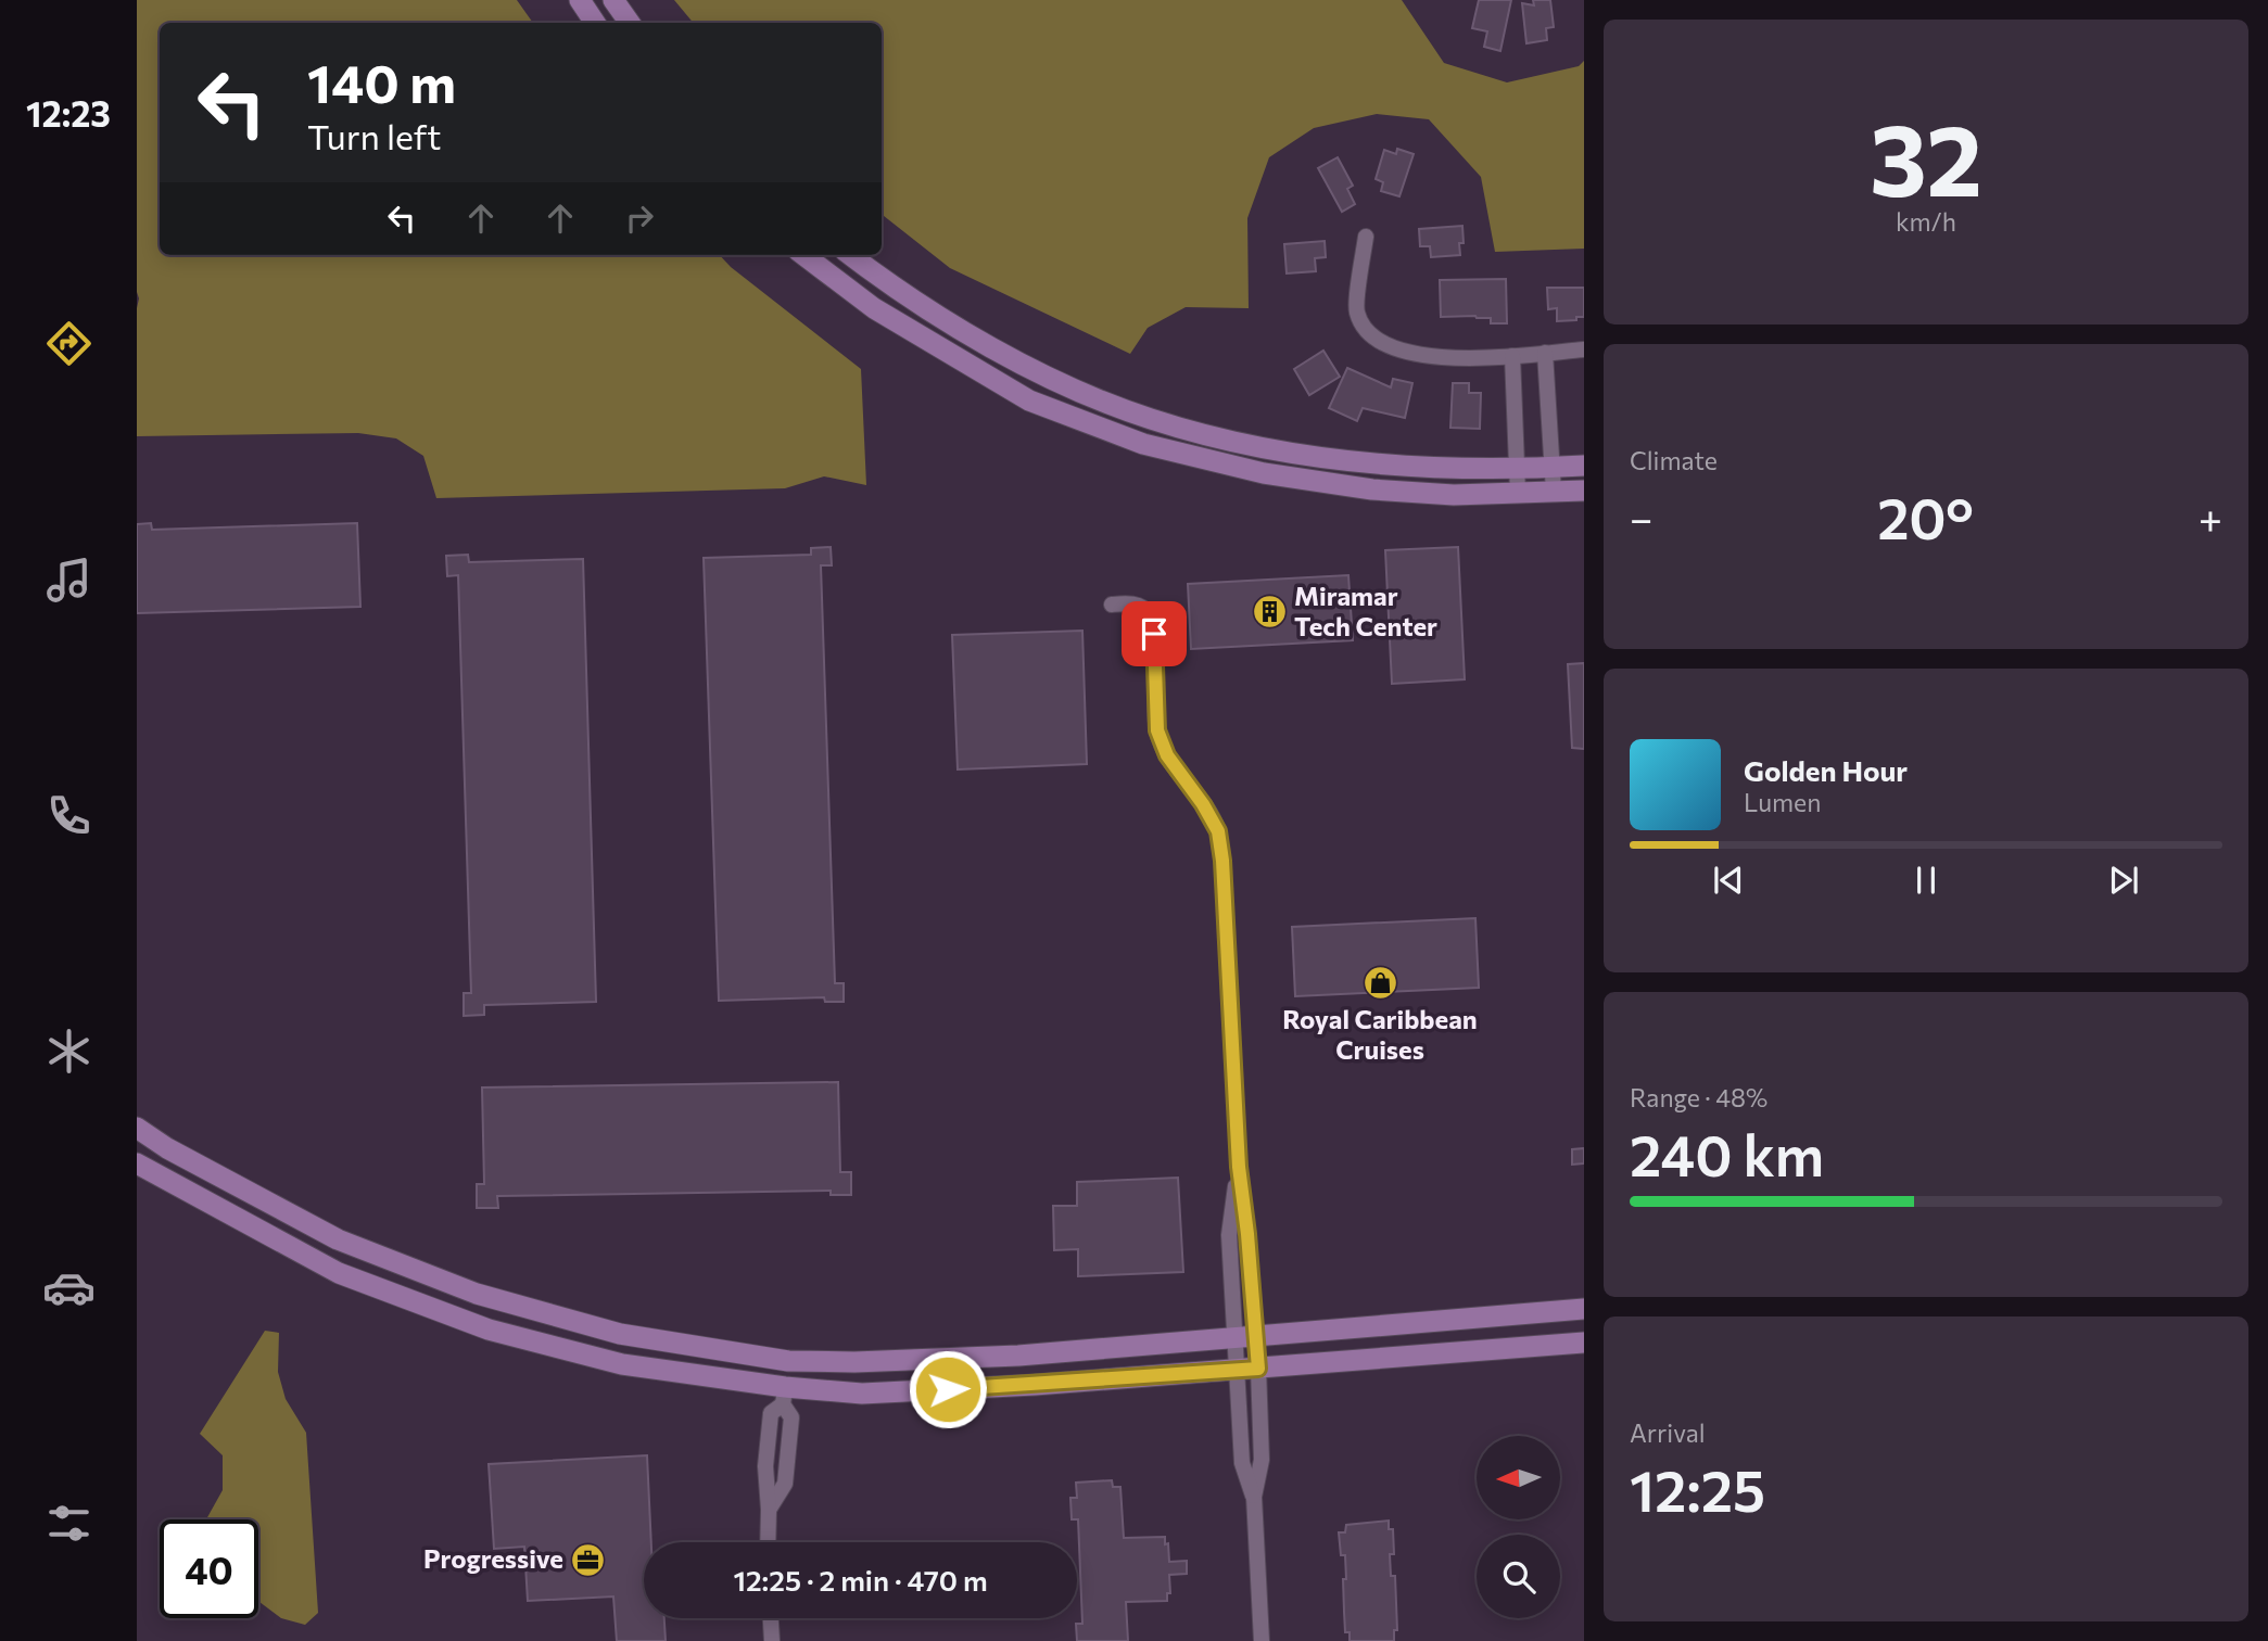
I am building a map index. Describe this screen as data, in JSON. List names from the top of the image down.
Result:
{
  "places": {
    "building": ["Miramar Tech Center"],
    "shop": ["Royal Caribbean Cruises"],
    "office": ["Progressive"]
  },
  "north": "left",
  "page": {
    "tabs": "12:23",
    "tile": [
      ["32", "km/h"],
      "Climate",
      ["Range · 48%", "240 km"],
      ["Arrival", "12:25"]
    ],
    "turn": ["140 m", "Turn left"],
    "heat": ["−", "20°", "+"],
    "song": ["Golden Hour", "Lumen"],
    "limit": "40",
    "trip": "12:25 · 2 min · 470 m"
  }
}
